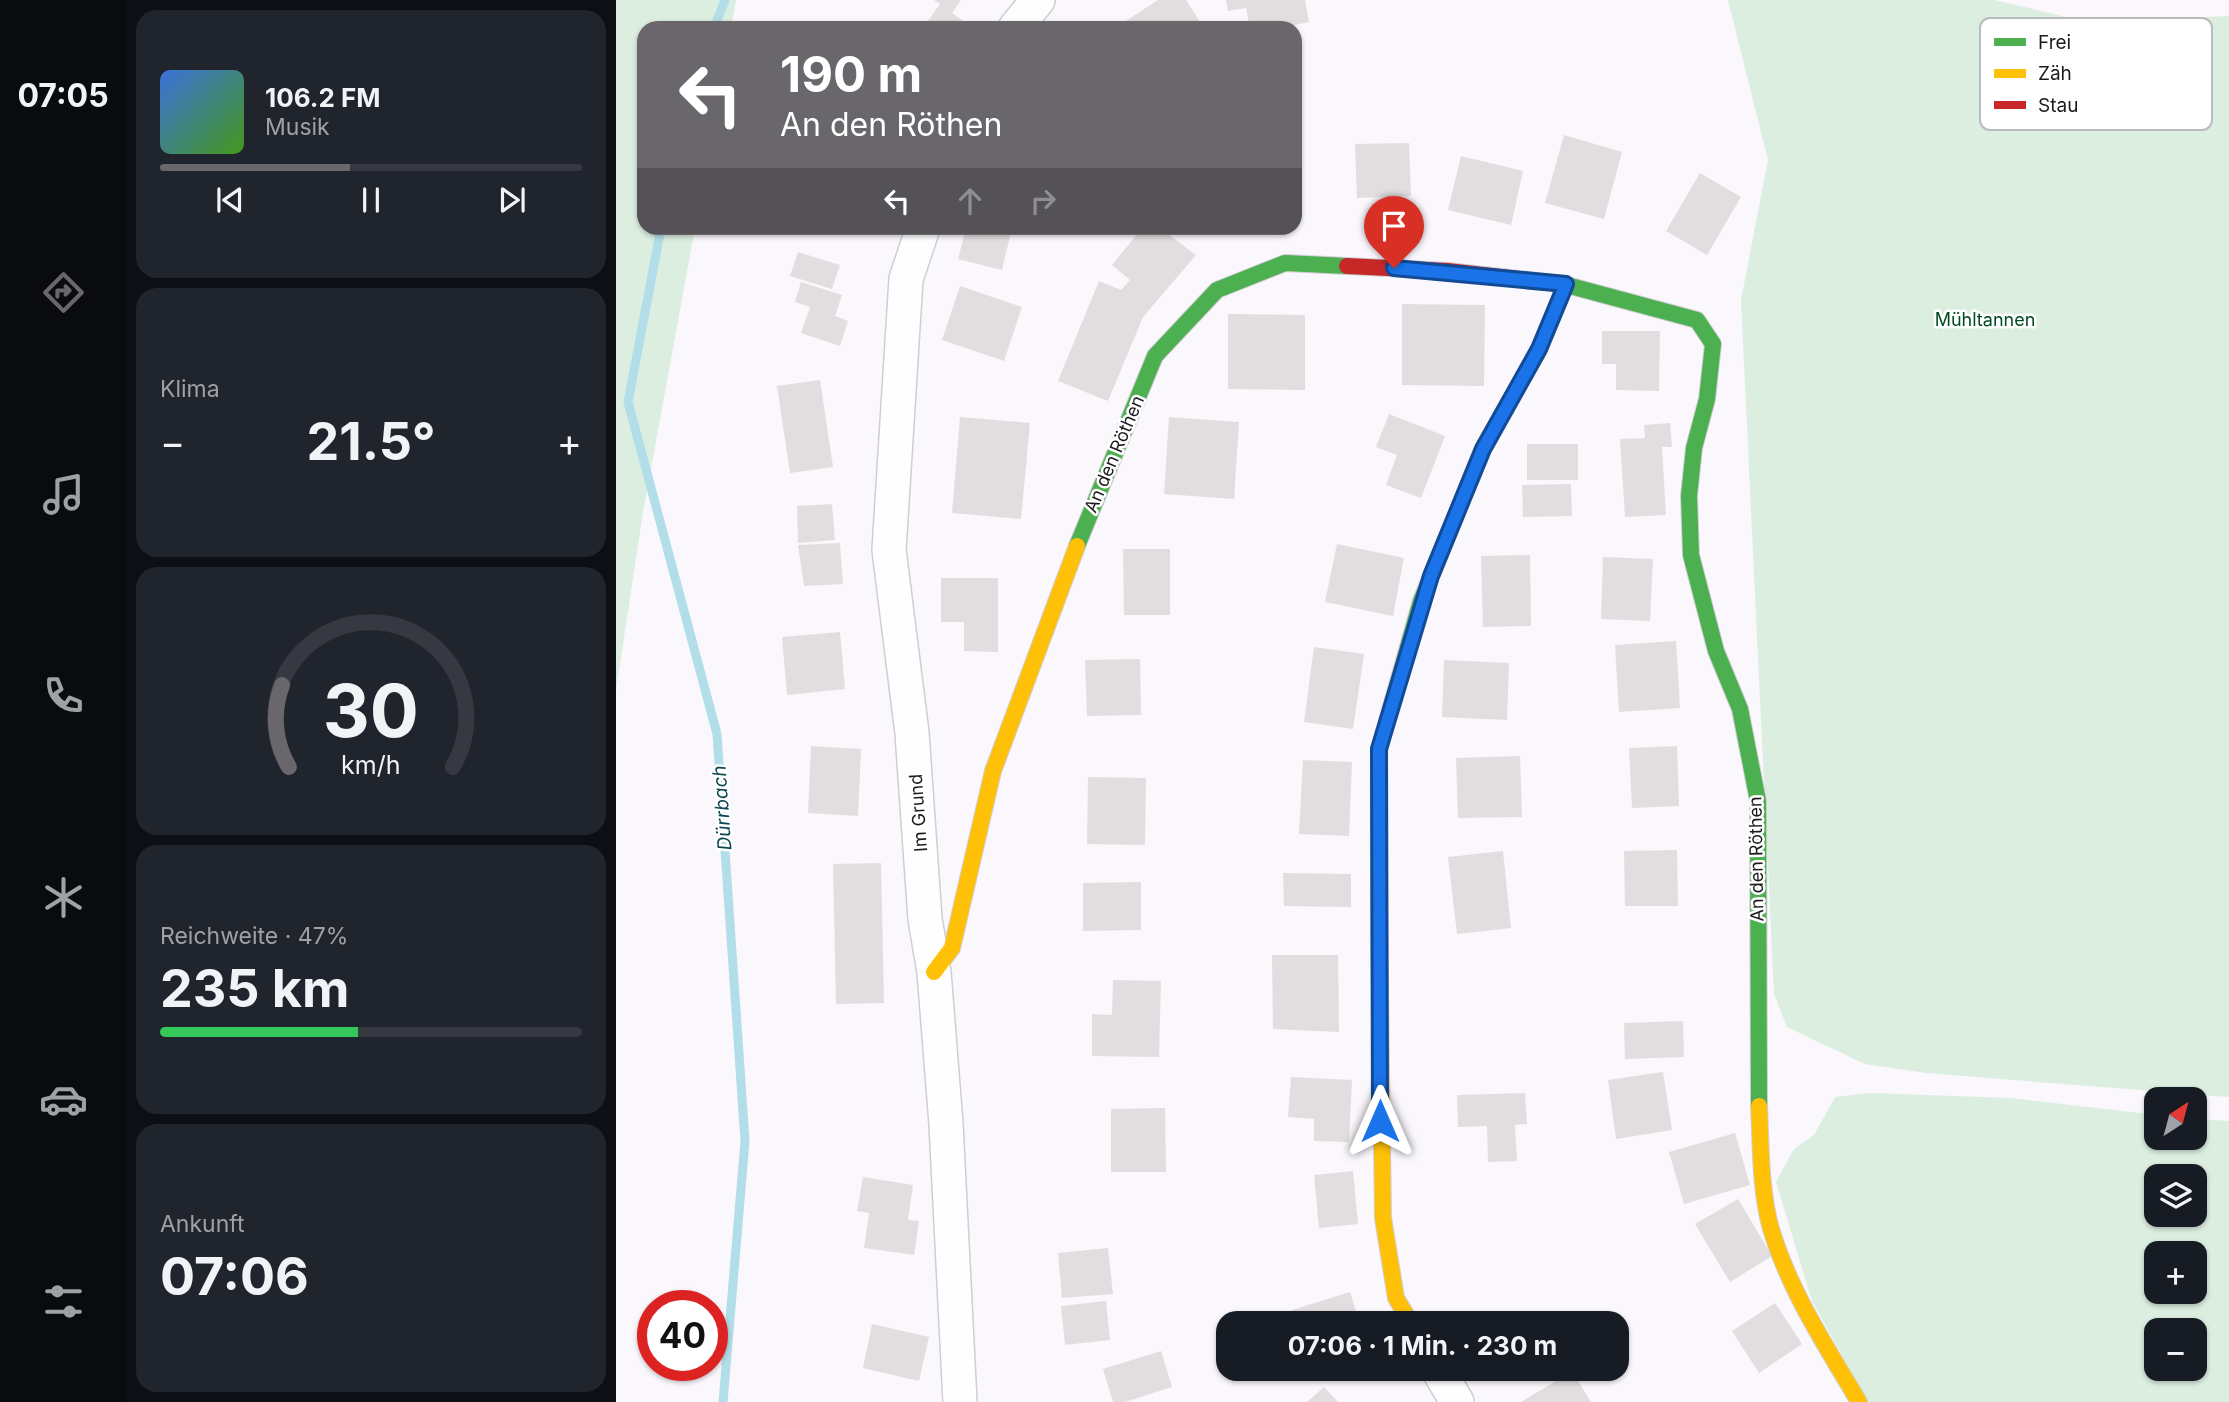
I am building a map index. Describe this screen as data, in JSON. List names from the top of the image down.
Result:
{
  "streets": {
    "street": ["An den Röthen", "Im Grund"]
  },
  "crossings": [
    ["An den Röthen", "Im Grund"]
  ],
  "water": ["Dürrbach"],
  "parks": ["Mühltannen"],
  "legend": ["Frei", "Zäh", "Stau"],
  "north": "top right",
  "page": {
    "tabs": "07:05",
    "turn": ["190 m", "An den Röthen"],
    "song": ["106.2 FM", "Musik"],
    "tile": [
      "Klima",
      ["Reichweite · 47%", "235 km"],
      ["Ankunft", "07:06"]
    ],
    "heat": ["−", "21.5°", "+"],
    "map_buttons": ["+", "−"],
    "limit": "40",
    "trip": "07:06 · 1 Min. · 230 m",
    "gauge": ["30", "km/h"]
  }
}
